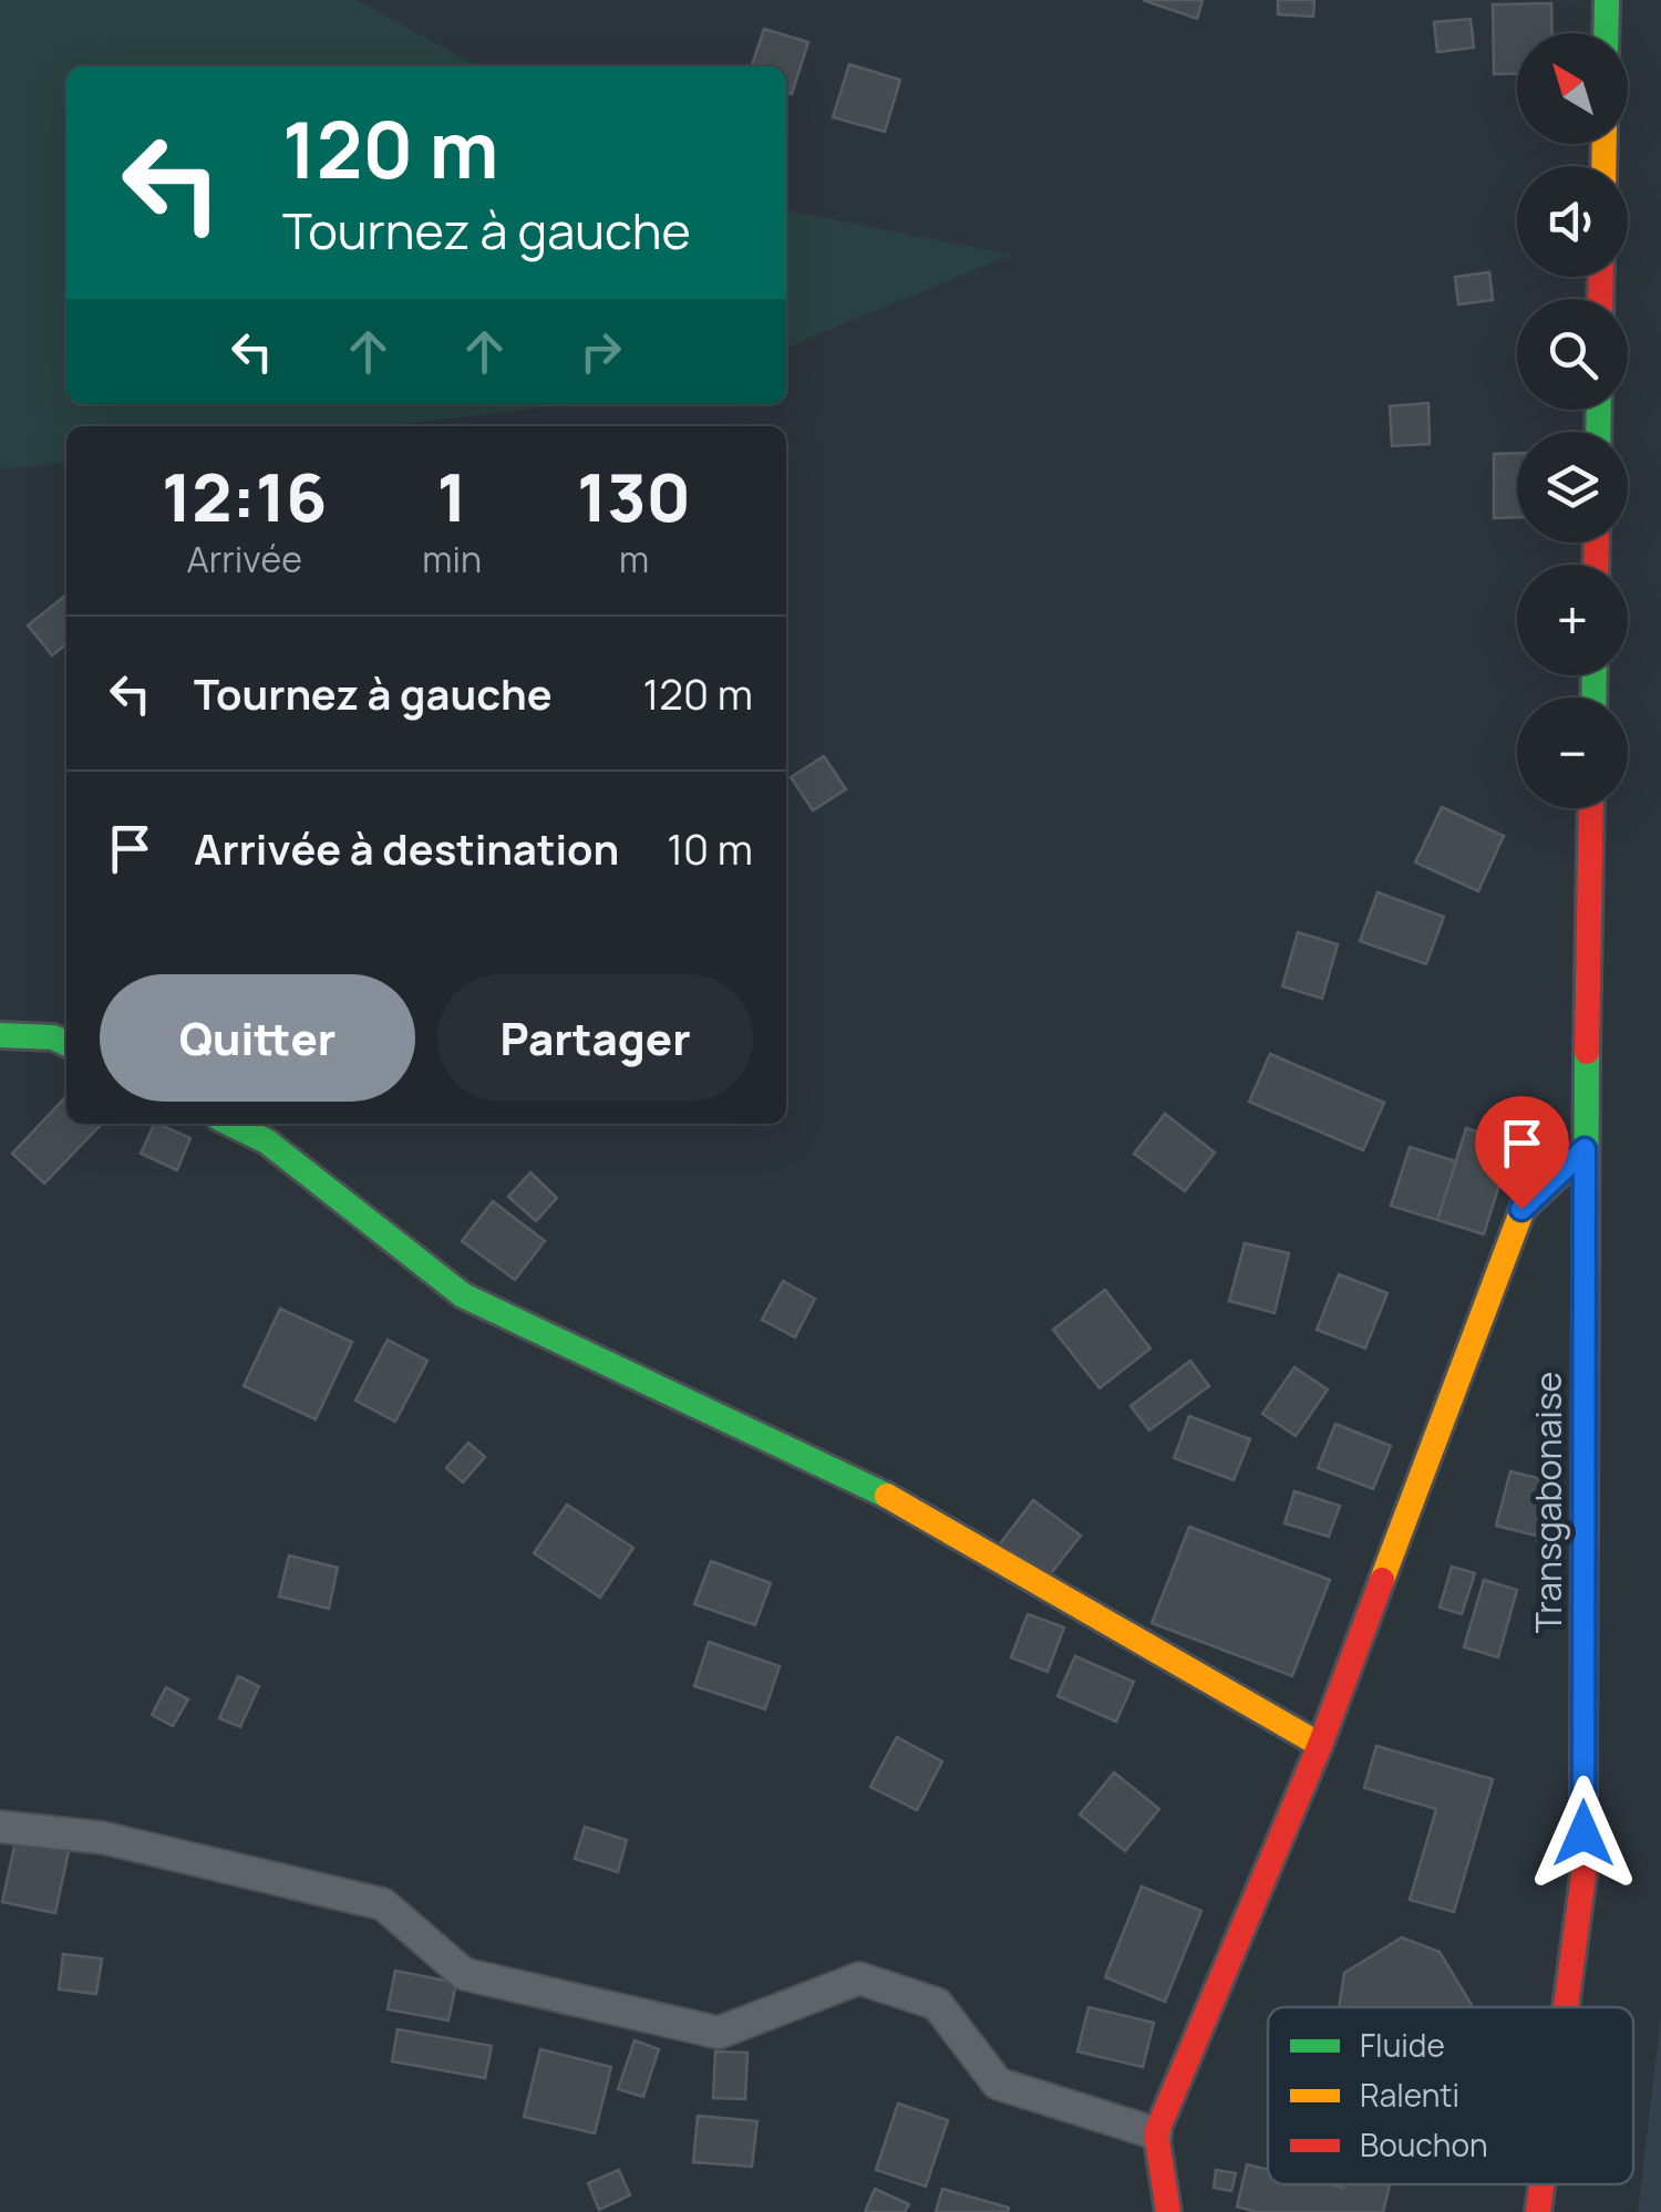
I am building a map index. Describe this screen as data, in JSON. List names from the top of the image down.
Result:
{
  "streets": {
    "main road": ["Transgabonaise"]
  },
  "legend": ["Fluide", "Ralenti", "Bouchon"],
  "north": "top left",
  "page": {
    "map_buttons": ["+", "−"],
    "turn": ["120 m", "Tournez à gauche"],
    "eta": [
      "12:16",
      "Arrivée",
      "1",
      "min",
      "130",
      "m"
    ],
    "list": [
      {
        "name": "Tournez à gauche",
        "value": "120 m"
      },
      {
        "name": "Arrivée à destination",
        "value": "10 m"
      }
    ],
    "buttons": ["Quitter", "Partager"]
  }
}
